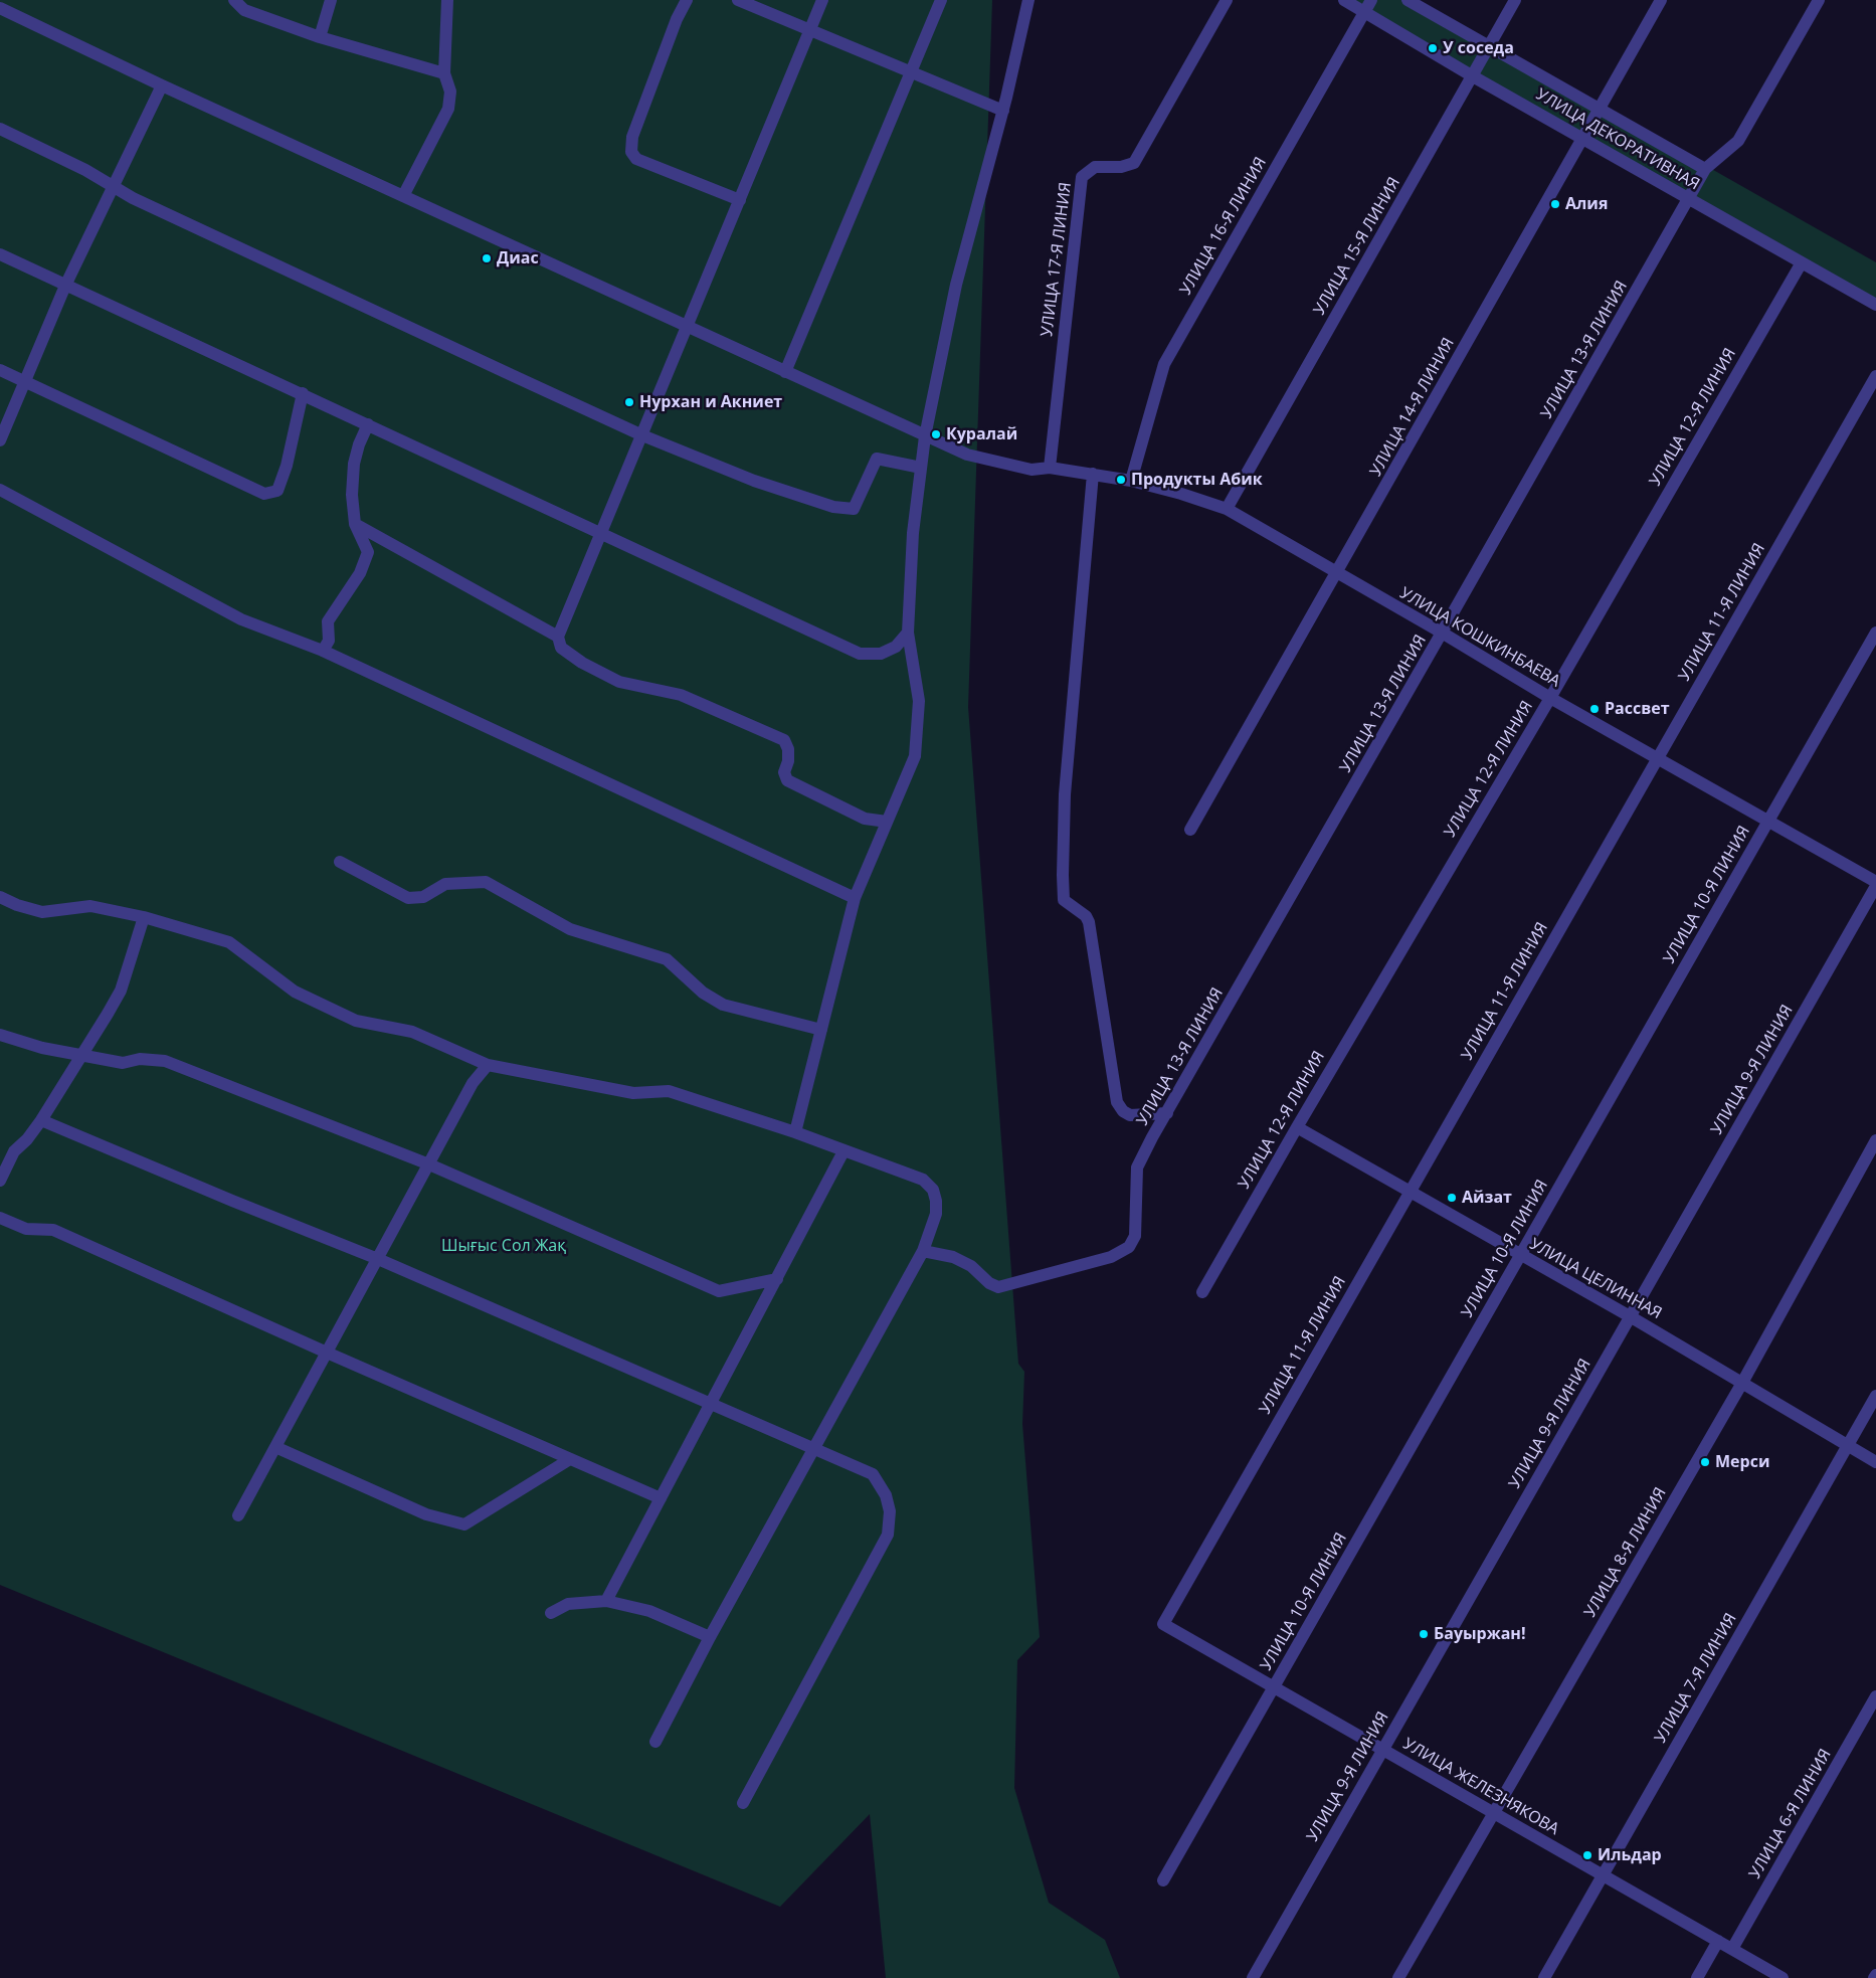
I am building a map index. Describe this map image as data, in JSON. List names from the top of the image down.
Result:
{
  "streets": {
    "street": [
      "УЛИЦА ДЕКОРАТИВНАЯ",
      "УЛИЦА 16-Я ЛИНИЯ",
      "УЛИЦА 15-Я ЛИНИЯ",
      "УЛИЦА 17-Я ЛИНИЯ",
      "УЛИЦА 13-Я ЛИНИЯ",
      "УЛИЦА 14-Я ЛИНИЯ",
      "УЛИЦА 12-Я ЛИНИЯ",
      "УЛИЦА 11-Я ЛИНИЯ",
      "УЛИЦА КОШКИНБАЕВА",
      "УЛИЦА 10-Я ЛИНИЯ",
      "УЛИЦА 9-Я ЛИНИЯ",
      "УЛИЦА ЦЕЛИННАЯ",
      "УЛИЦА 8-Я ЛИНИЯ",
      "УЛИЦА 7-Я ЛИНИЯ",
      "УЛИЦА ЖЕЛЕЗНЯКОВА",
      "УЛИЦА 6-Я ЛИНИЯ"
    ]
  },
  "crossings": [
    ["УЛИЦА ДЕКОРАТИВНАЯ", "УЛИЦА 16-Я ЛИНИЯ"],
    ["УЛИЦА ДЕКОРАТИВНАЯ", "УЛИЦА 15-Я ЛИНИЯ"],
    ["УЛИЦА ДЕКОРАТИВНАЯ", "УЛИЦА 13-Я ЛИНИЯ"],
    ["УЛИЦА ДЕКОРАТИВНАЯ", "УЛИЦА 14-Я ЛИНИЯ"],
    ["УЛИЦА ДЕКОРАТИВНАЯ", "УЛИЦА 12-Я ЛИНИЯ"],
    ["УЛИЦА 16-Я ЛИНИЯ", "УЛИЦА КОШКИНБАЕВА"],
    ["УЛИЦА 15-Я ЛИНИЯ", "УЛИЦА КОШКИНБАЕВА"],
    ["УЛИЦА 17-Я ЛИНИЯ", "УЛИЦА КОШКИНБАЕВА"],
    ["УЛИЦА 13-Я ЛИНИЯ", "УЛИЦА КОШКИНБАЕВА"],
    ["УЛИЦА 14-Я ЛИНИЯ", "УЛИЦА КОШКИНБАЕВА"],
    ["УЛИЦА 12-Я ЛИНИЯ", "УЛИЦА КОШКИНБАЕВА"],
    ["УЛИЦА 12-Я ЛИНИЯ", "УЛИЦА ЦЕЛИННАЯ"],
    ["УЛИЦА 11-Я ЛИНИЯ", "УЛИЦА КОШКИНБАЕВА"],
    ["УЛИЦА 11-Я ЛИНИЯ", "УЛИЦА ЦЕЛИННАЯ"],
    ["УЛИЦА 11-Я ЛИНИЯ", "УЛИЦА ЖЕЛЕЗНЯКОВА"],
    ["УЛИЦА КОШКИНБАЕВА", "УЛИЦА 10-Я ЛИНИЯ"],
    ["УЛИЦА КОШКИНБАЕВА", "УЛИЦА 9-Я ЛИНИЯ"],
    ["УЛИЦА 10-Я ЛИНИЯ", "УЛИЦА ЦЕЛИННАЯ"],
    ["УЛИЦА 10-Я ЛИНИЯ", "УЛИЦА ЖЕЛЕЗНЯКОВА"],
    ["УЛИЦА 9-Я ЛИНИЯ", "УЛИЦА ЦЕЛИННАЯ"],
    ["УЛИЦА 9-Я ЛИНИЯ", "УЛИЦА ЖЕЛЕЗНЯКОВА"],
    ["УЛИЦА ЦЕЛИННАЯ", "УЛИЦА 8-Я ЛИНИЯ"],
    ["УЛИЦА ЦЕЛИННАЯ", "УЛИЦА 7-Я ЛИНИЯ"],
    ["УЛИЦА 8-Я ЛИНИЯ", "УЛИЦА ЖЕЛЕЗНЯКОВА"],
    ["УЛИЦА 7-Я ЛИНИЯ", "УЛИЦА ЖЕЛЕЗНЯКОВА"],
    ["УЛИЦА ЖЕЛЕЗНЯКОВА", "УЛИЦА 6-Я ЛИНИЯ"]
  ],
  "parks": ["Шығыс Сол Жақ"],
  "places": [
    "У соседа",
    "Алия",
    "Диас",
    "Нурхан и Акниет",
    "Куралай",
    "Продукты Абик",
    "Рассвет",
    "Айзат",
    "Мерси",
    "Бауыржан!",
    "Ильдар"
  ]
}
